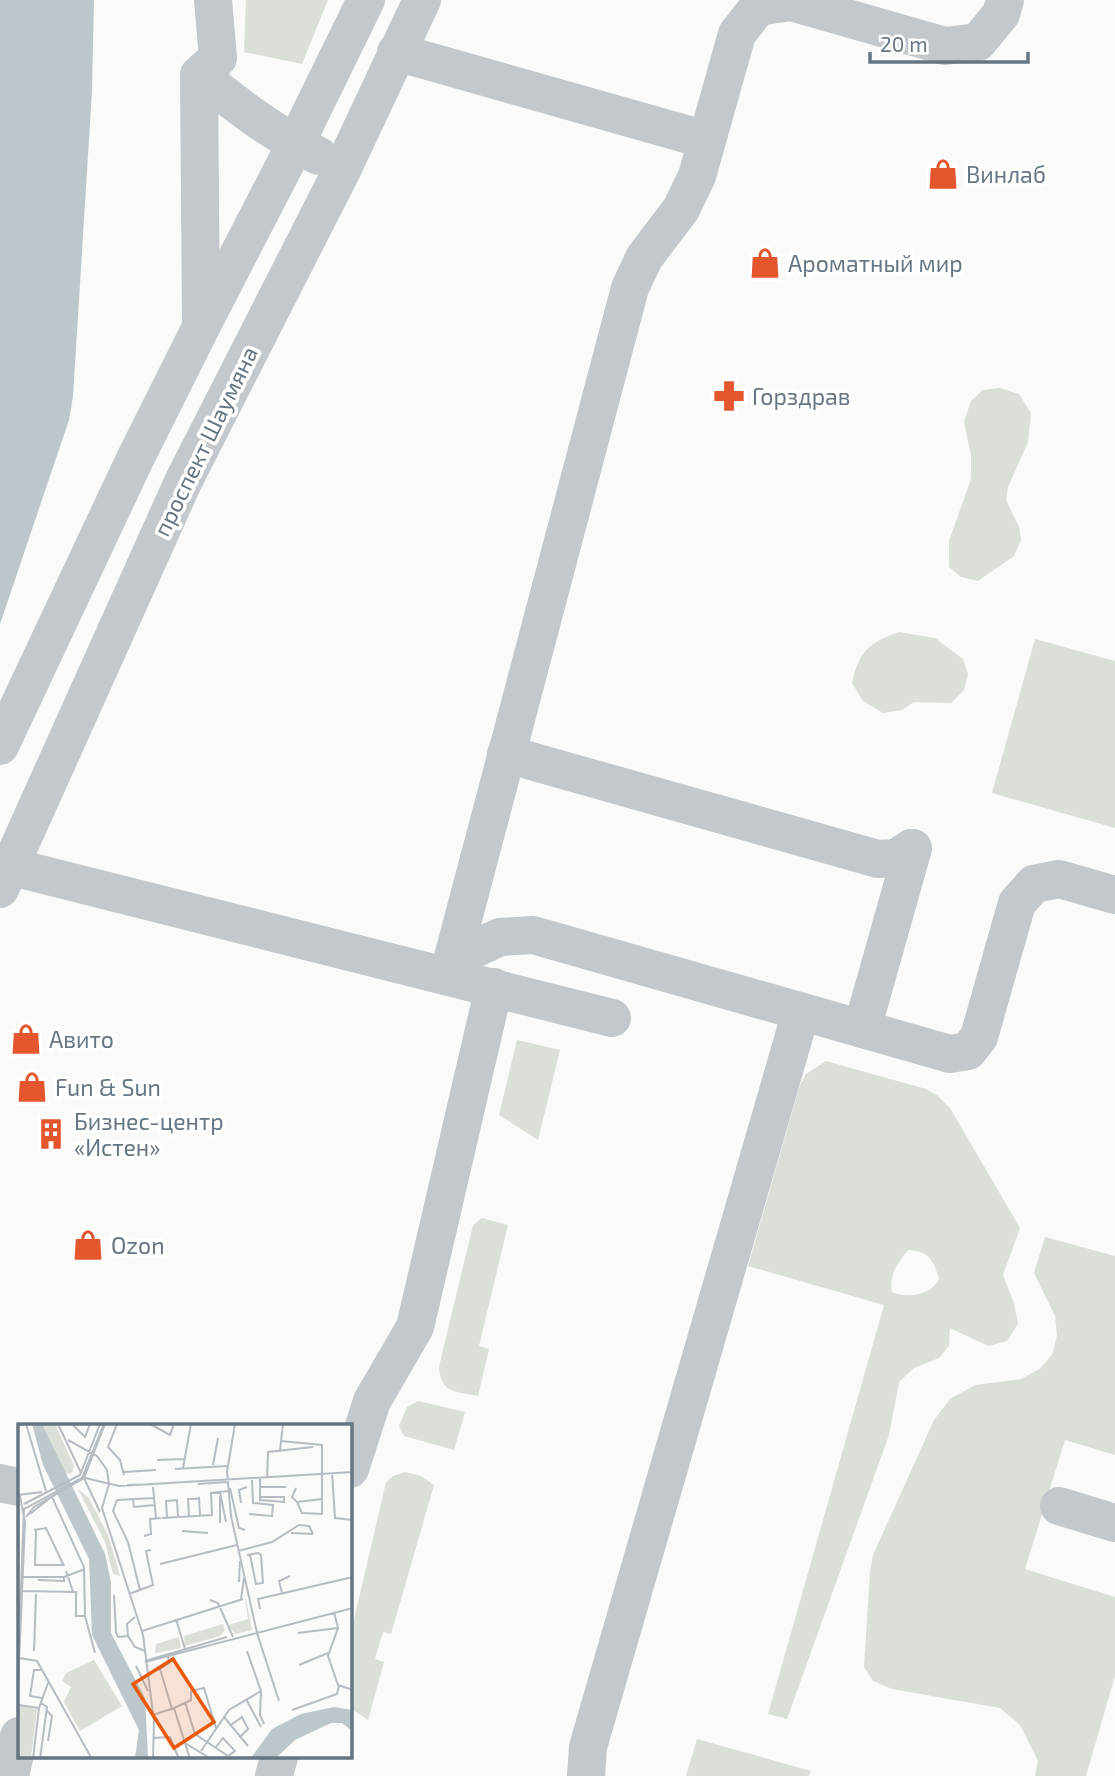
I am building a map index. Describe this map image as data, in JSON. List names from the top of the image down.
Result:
{
  "streets": {
    "street": ["проспект Шаумяна"]
  },
  "places": {
    "shop": [
      "Винлаб",
      "Ароматный мир",
      "Авито",
      "Fun & Sun",
      "Ozon"
    ],
    "pharmacy": ["Горздрав"],
    "building": ["Бизнес-центр «Истен»"]
  },
  "scale_bar": "20 m"
}
